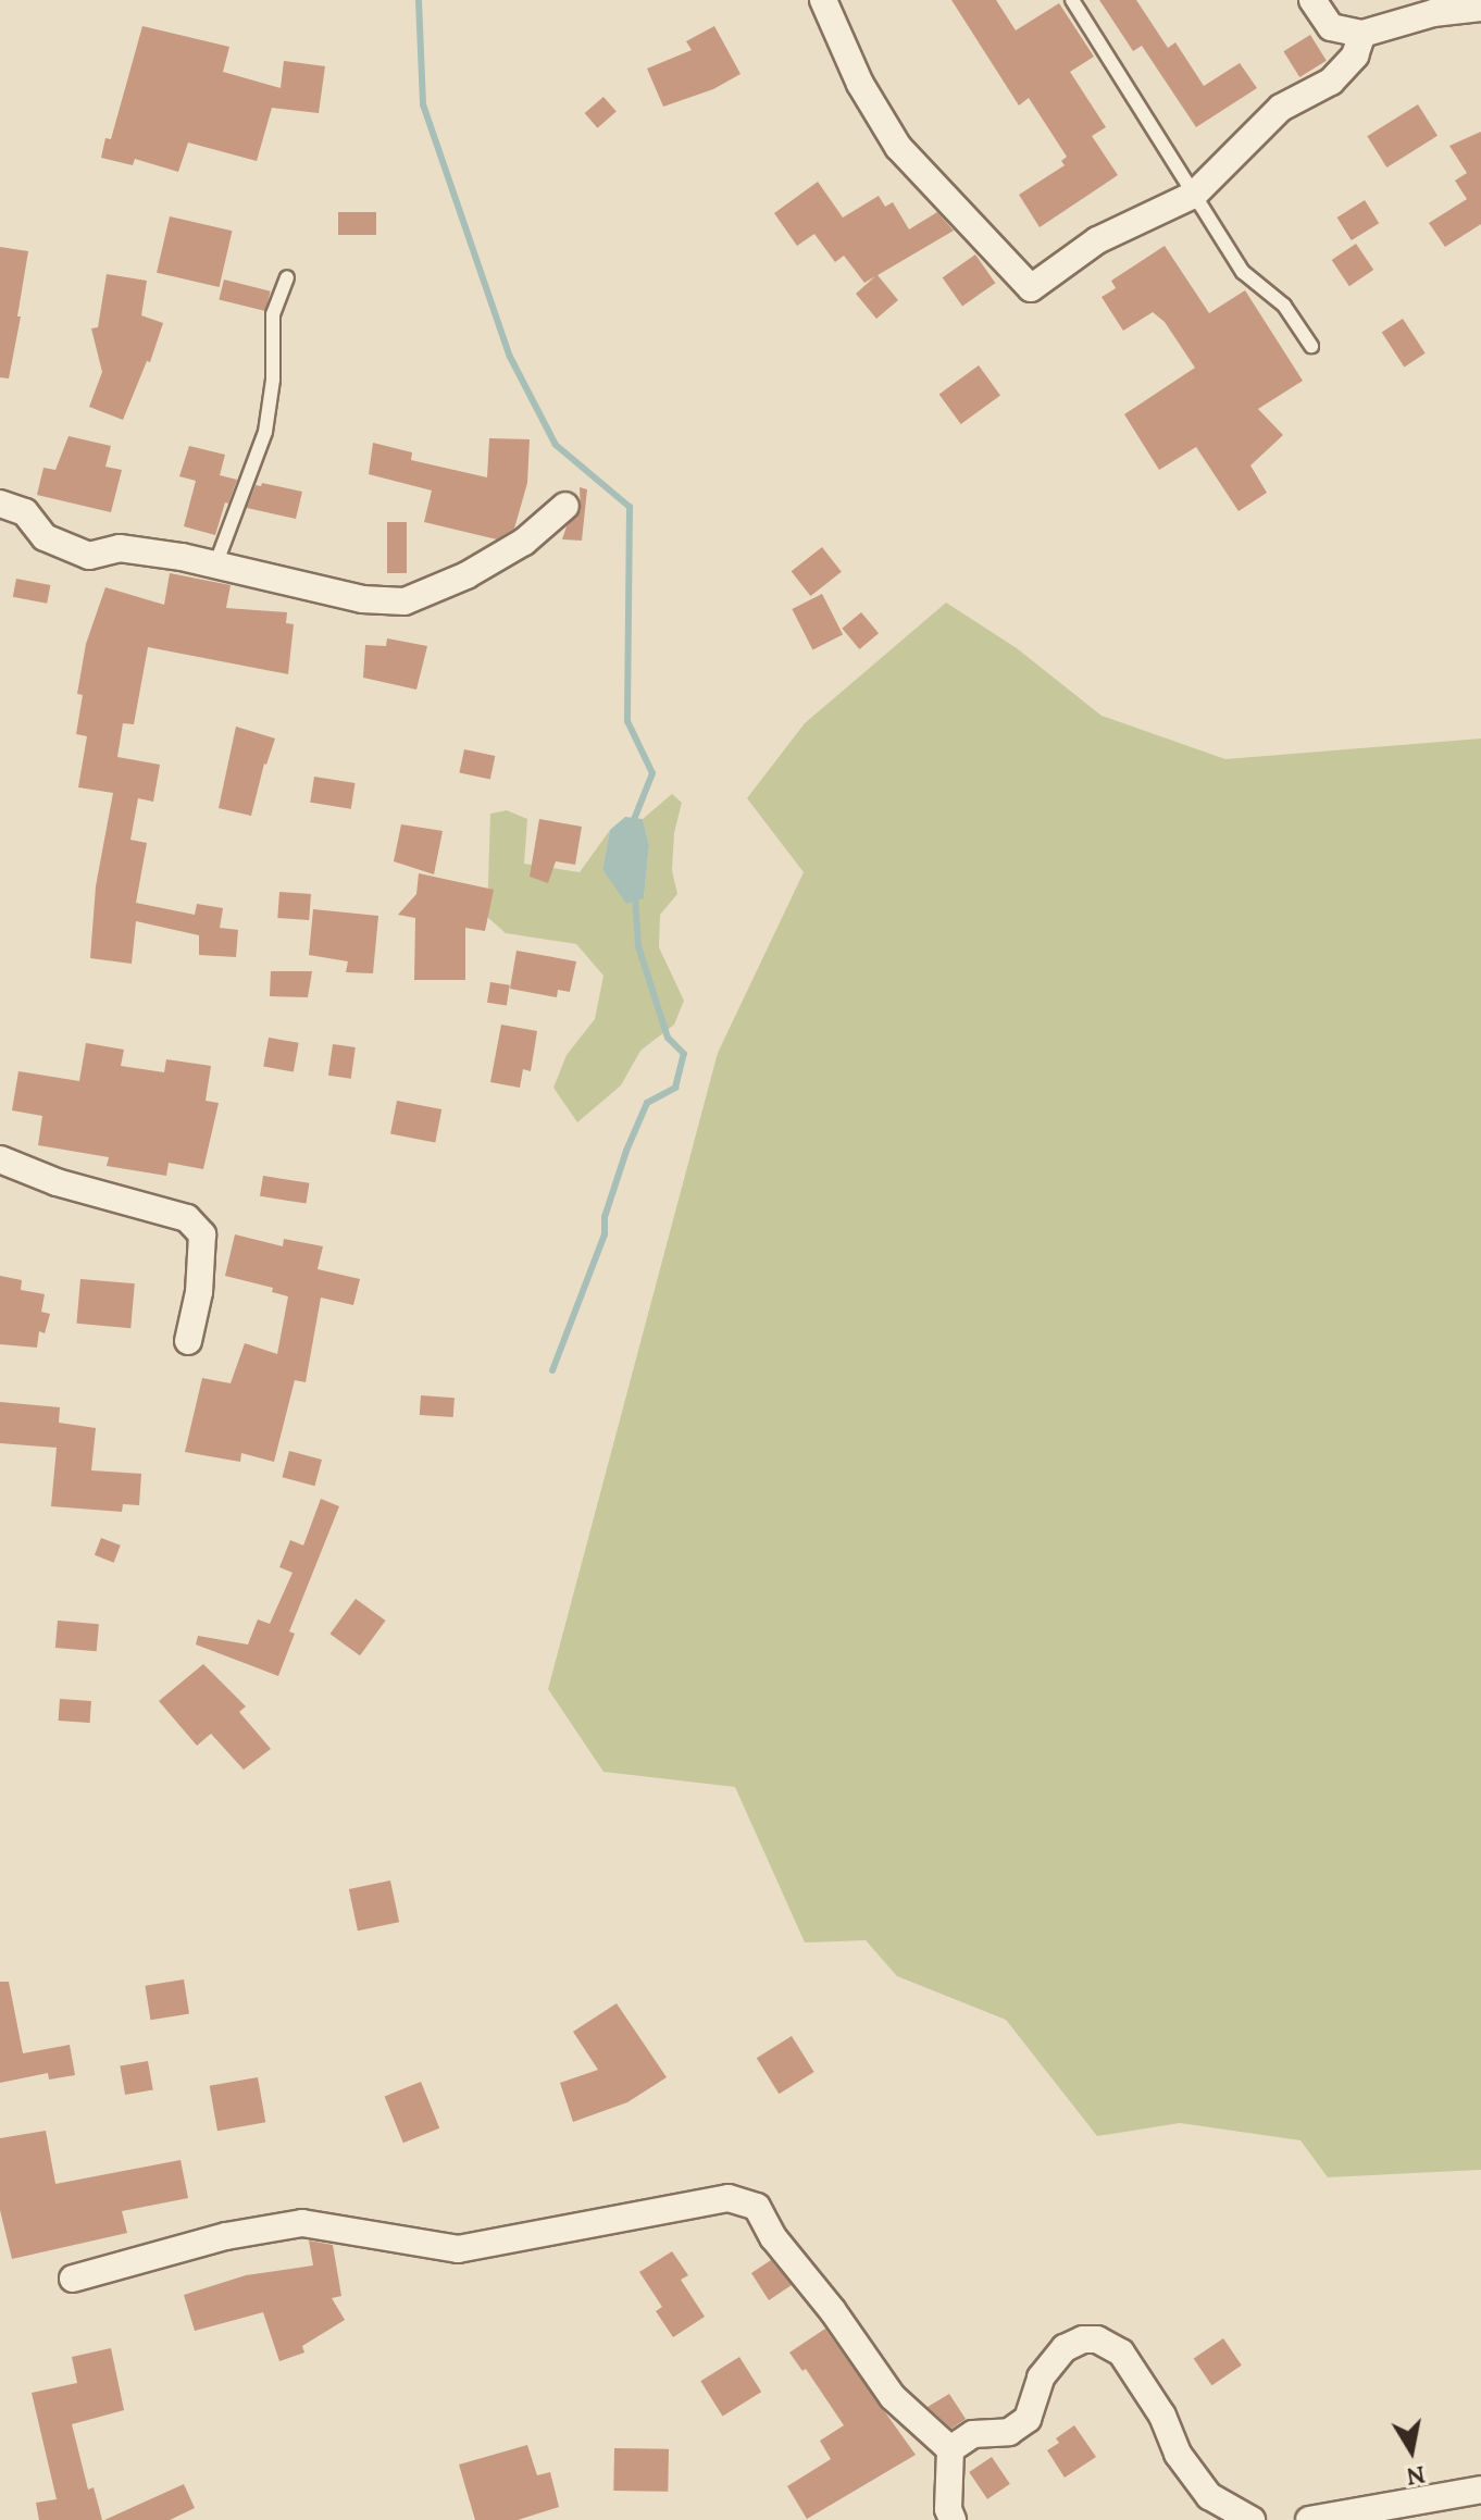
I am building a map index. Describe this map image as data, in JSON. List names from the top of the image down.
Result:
{
  "north": "bottom"
}
